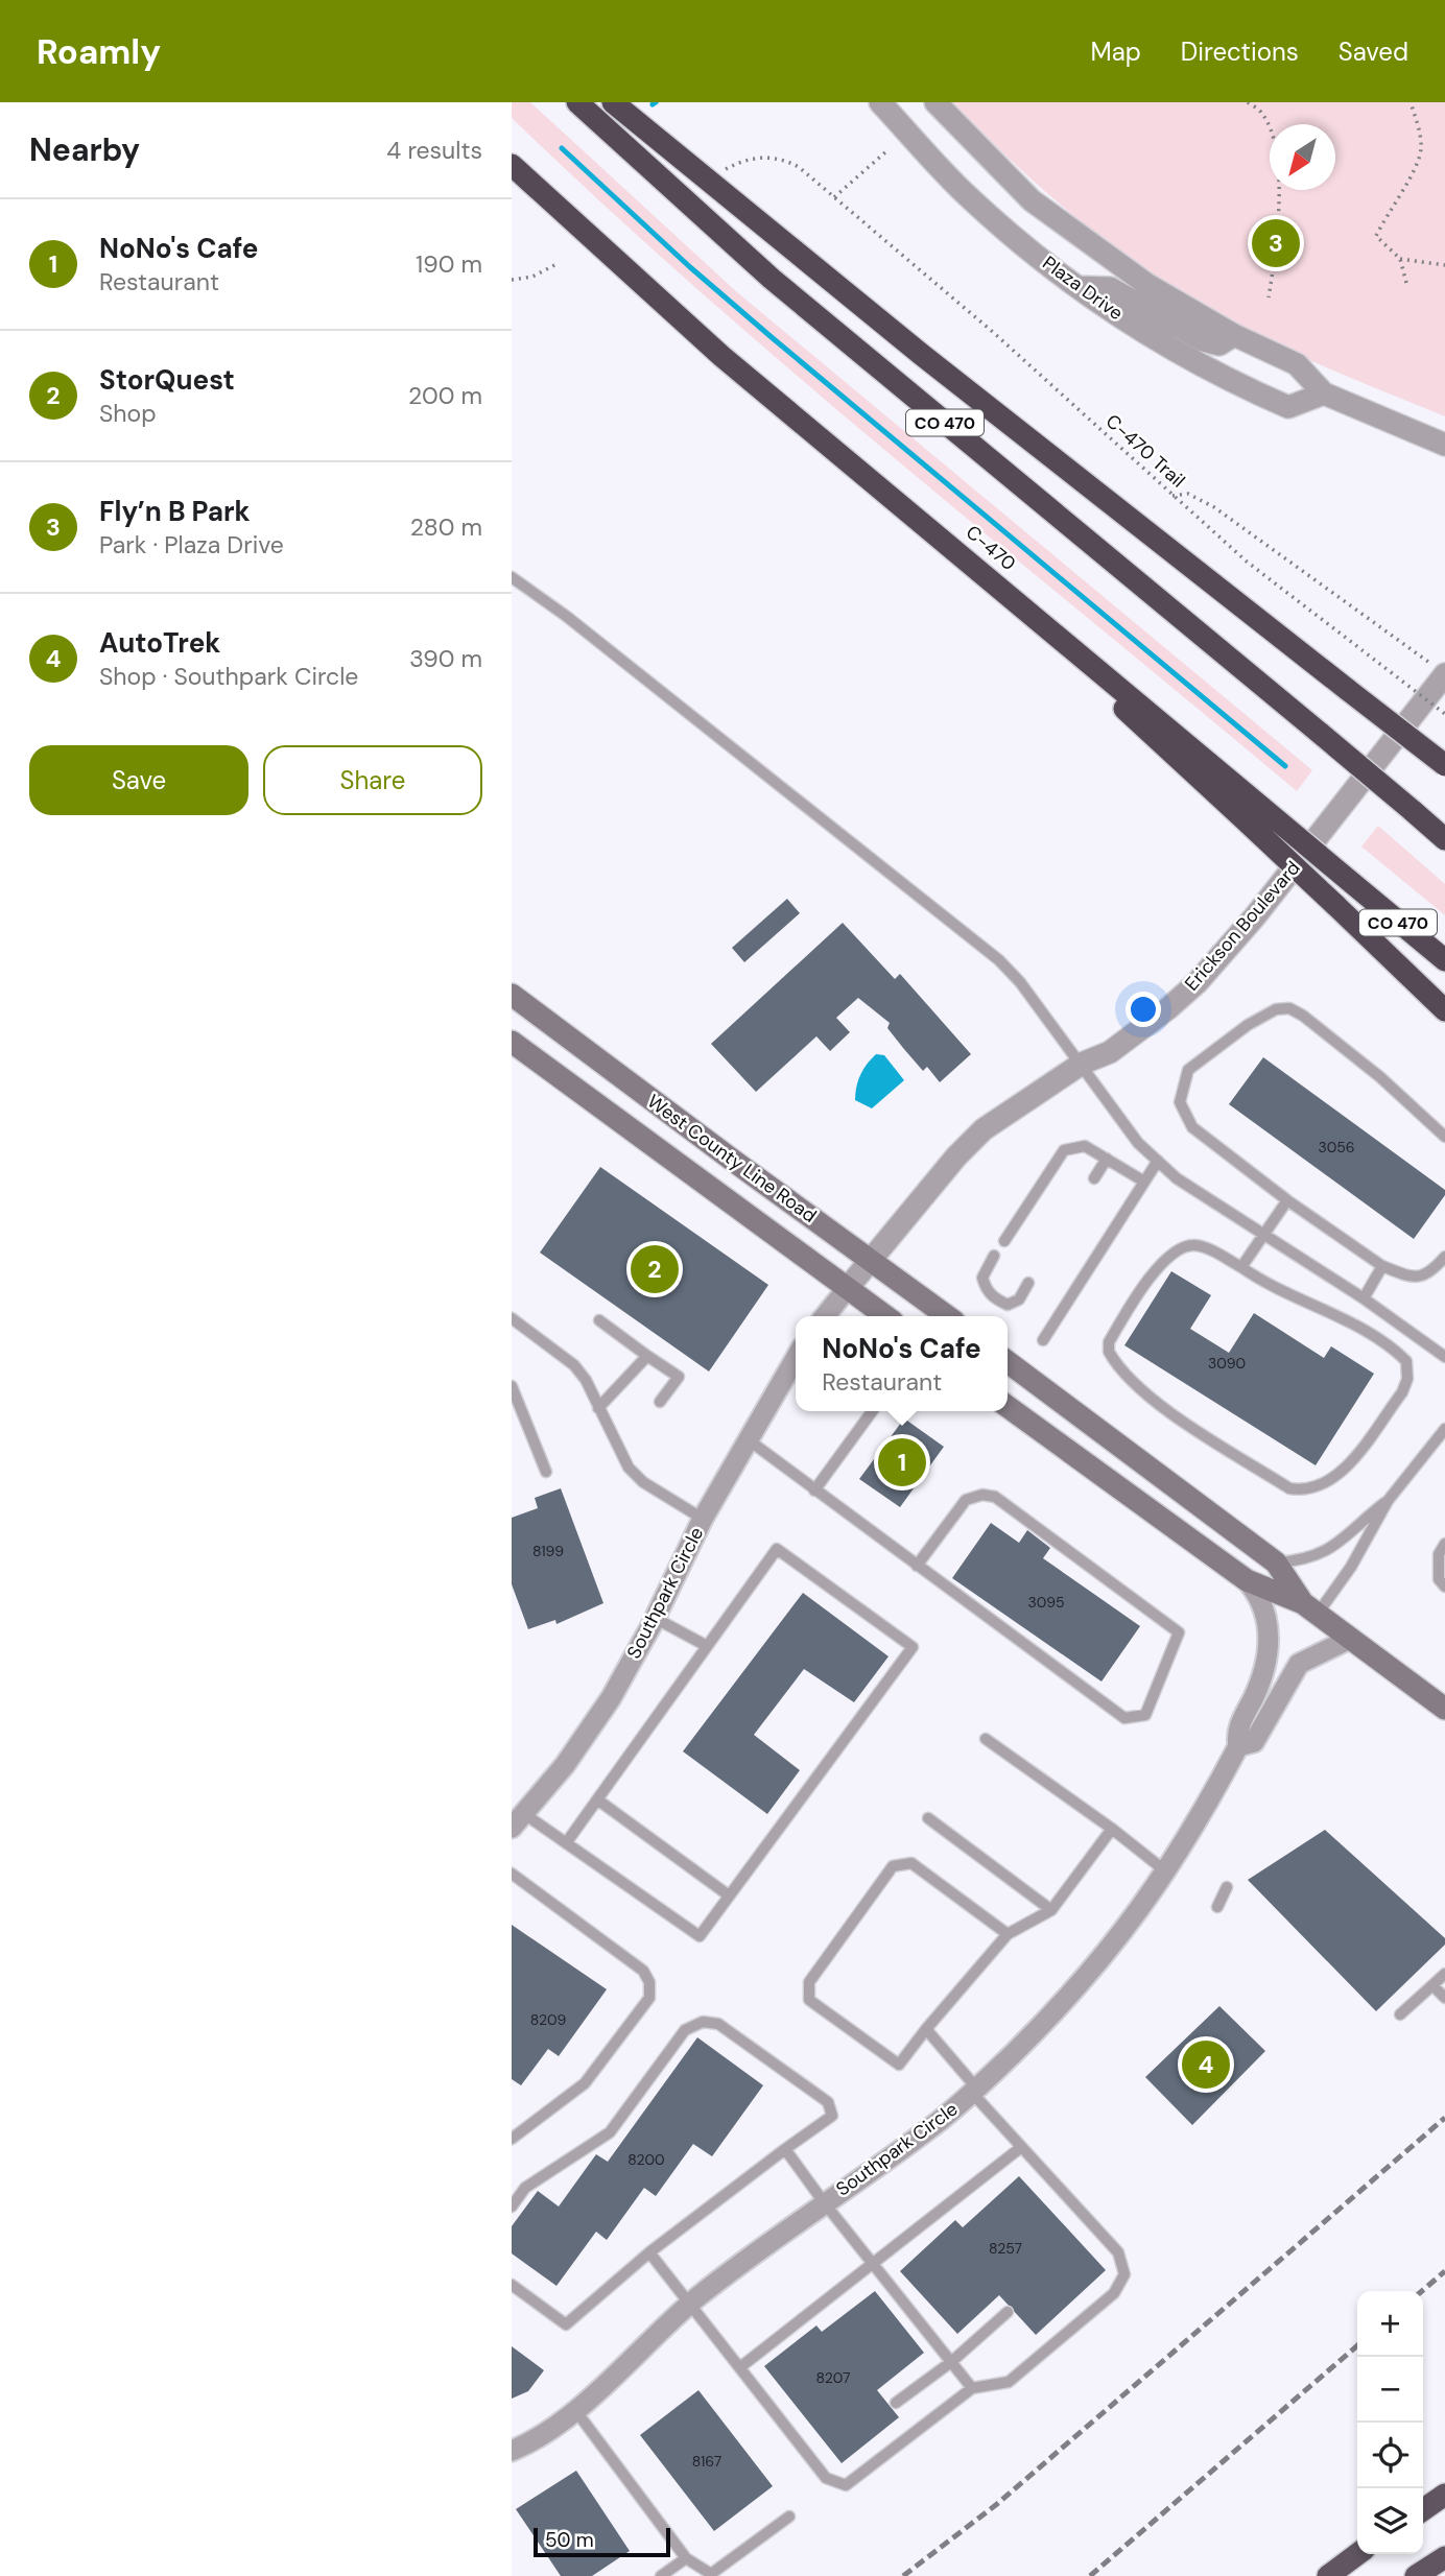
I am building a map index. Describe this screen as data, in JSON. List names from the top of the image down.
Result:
{
  "streets": {
    "highway": ["CO 470", "C-470"],
    "main road": ["West County Line Road"],
    "street": ["Plaza Drive", "Erickson Boulevard", "Southpark Circle"],
    "path": ["C-470 Trail"]
  },
  "crossings": [
    ["Erickson Boulevard", "West County Line Road"]
  ],
  "house_numbers": [
    "3056",
    "3090",
    "8199",
    "3095",
    "8209",
    "8200",
    "8257",
    "8207",
    "8167"
  ],
  "scale_bar": "50 m",
  "north": "bottom left",
  "page": {
    "header": "Roamly",
    "nav": ["Map", "Directions", "Saved"],
    "heading": ["Nearby", "4 results"],
    "list": [
      {
        "mark": "1",
        "name": "NoNo's Cafe",
        "note": "Restaurant",
        "value": "190 m"
      },
      {
        "mark": "2",
        "name": "StorQuest",
        "note": "Shop",
        "value": "200 m"
      },
      {
        "mark": "3",
        "name": "Fly’n B Park",
        "note": "Park · Plaza Drive",
        "value": "280 m"
      },
      {
        "mark": "4",
        "name": "AutoTrek",
        "note": "Shop · Southpark Circle",
        "value": "390 m"
      }
    ],
    "pins": [
      "3",
      "2",
      "1",
      "4"
    ],
    "buttons": ["Save", "Share"],
    "popup": ["NoNo's Cafe", "Restaurant"],
    "map_buttons": ["+", "−"],
    "scale": "50 m"
  }
}
